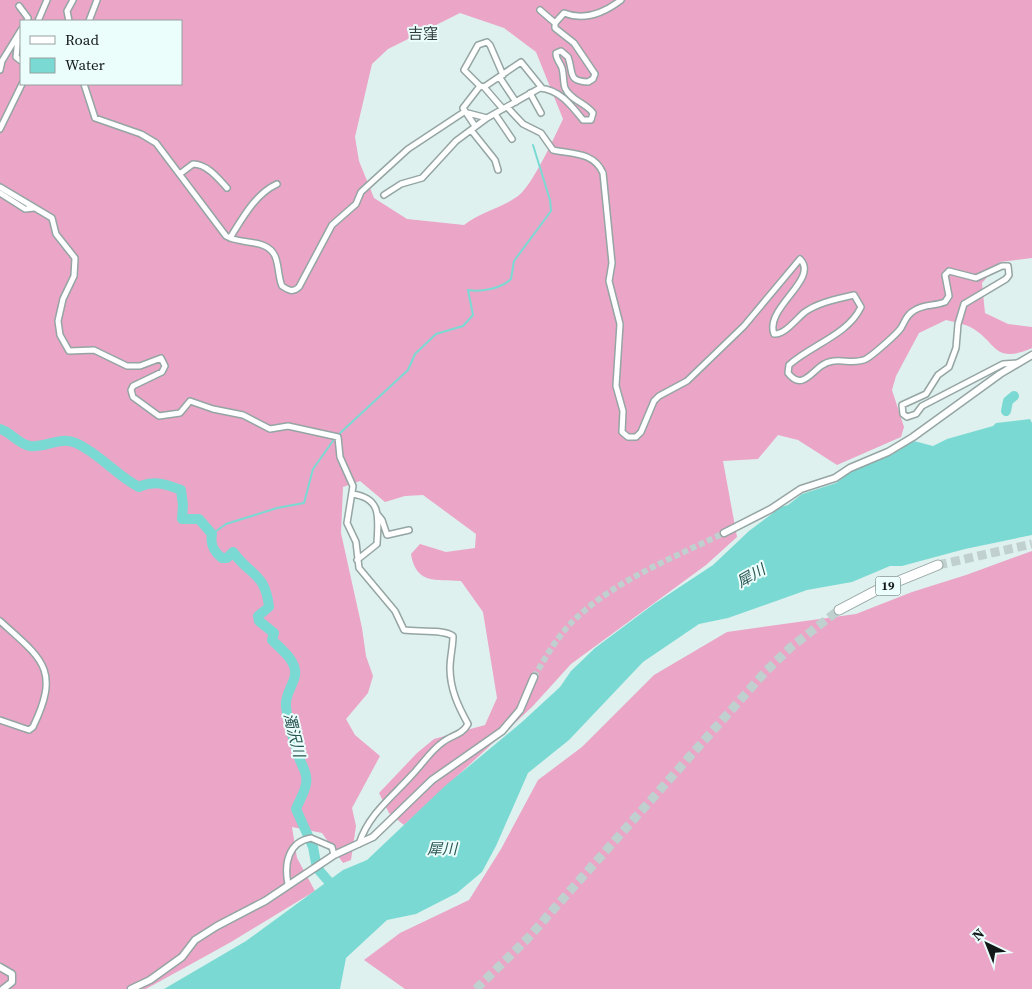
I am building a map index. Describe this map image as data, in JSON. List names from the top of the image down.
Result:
{
  "streets": {
    "highway": ["19"]
  },
  "districts": ["吉窪"],
  "water": ["犀川", "濁沢川"],
  "legend": ["Road", "Water"],
  "north": "top left"
}
